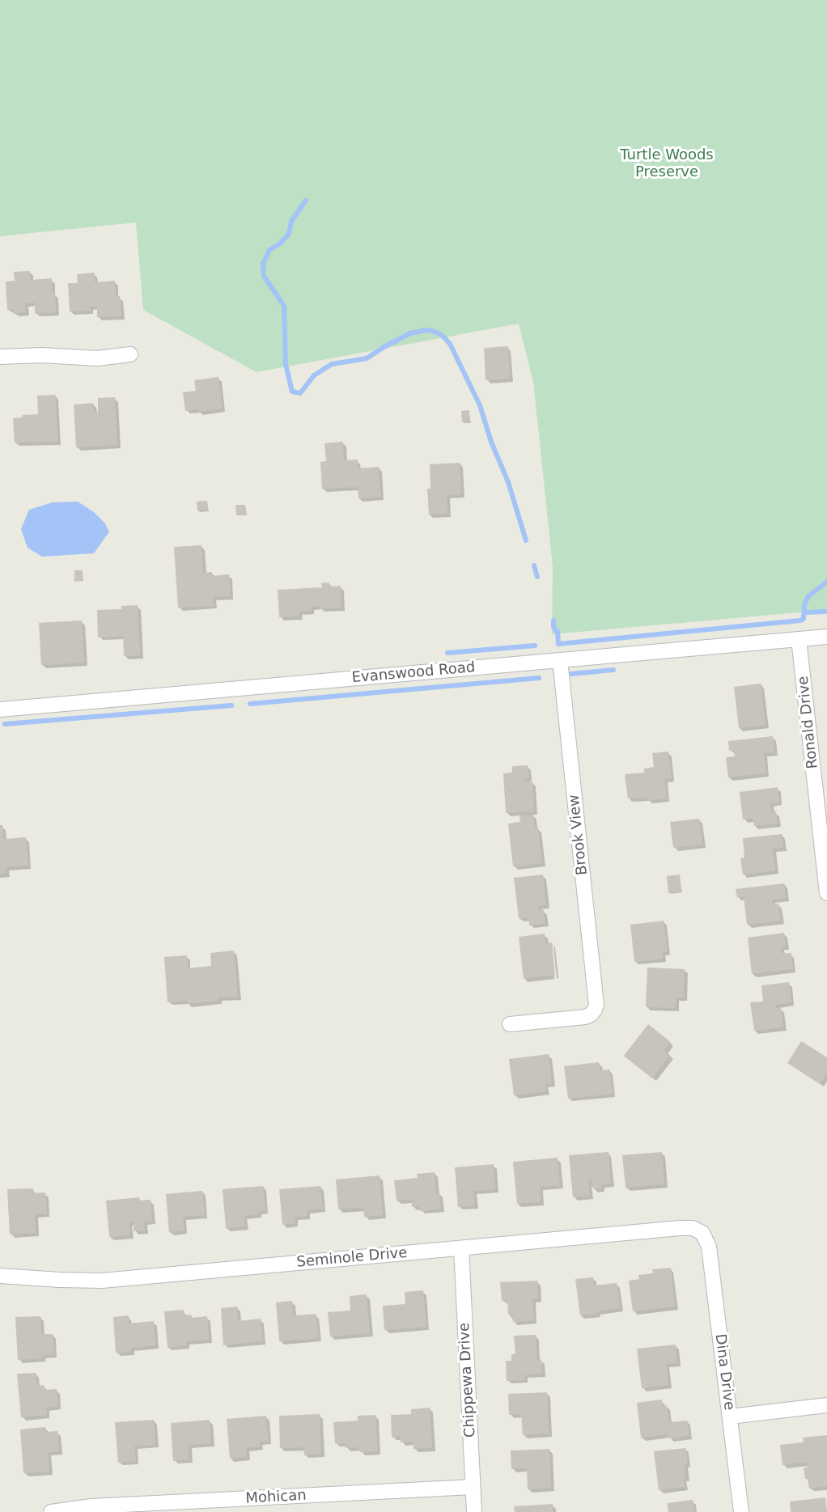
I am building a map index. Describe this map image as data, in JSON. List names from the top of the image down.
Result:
{
  "streets": {
    "street": [
      "Evanswood Road",
      "Ronald Drive",
      "Brook View",
      "Seminole Drive",
      "Dina Drive",
      "Chippewa Drive",
      "Mohican"
    ]
  },
  "crossings": [
    ["Evanswood Road", "Ronald Drive"],
    ["Evanswood Road", "Brook View"],
    ["Seminole Drive", "Dina Drive"],
    ["Seminole Drive", "Chippewa Drive"],
    ["Chippewa Drive", "Mohican"]
  ],
  "parks": ["Turtle Woods Preserve"]
}
